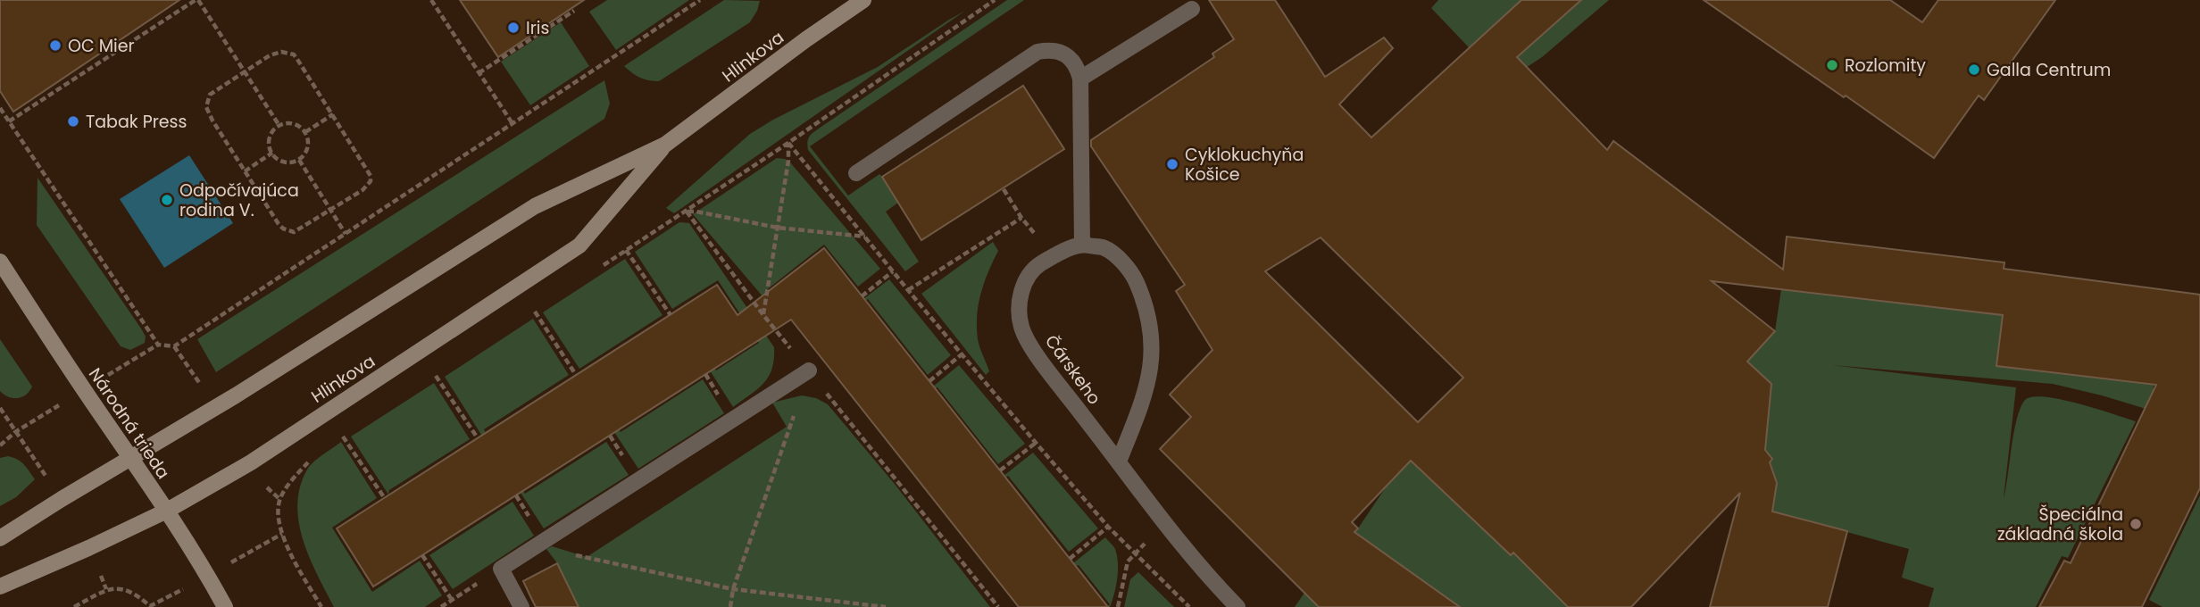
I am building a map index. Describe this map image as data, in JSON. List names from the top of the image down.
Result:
{
  "streets": {
    "main road": ["Hlinkova", "Národná trieda"],
    "street": ["Čárskeho"]
  },
  "crossings": [
    ["Hlinkova", "Národná trieda"]
  ],
  "places": [
    "Iris",
    "OC Mier",
    "Rozlomity",
    "Galla Centrum",
    "Tabak Press",
    "Cyklokuchyňa Košice",
    "Odpočívajúca rodina V.",
    "Špeciálna základná škola"
  ]
}
